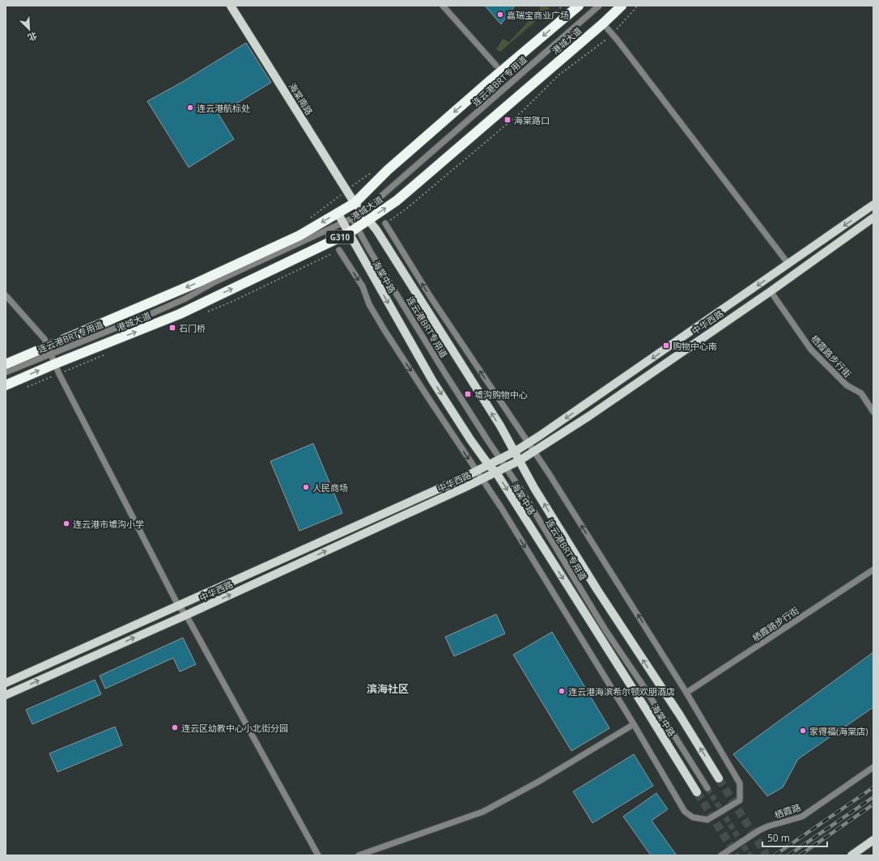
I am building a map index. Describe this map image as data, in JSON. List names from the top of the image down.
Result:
{
  "streets": {
    "highway": ["港城大道", "G310"],
    "main road": ["海棠南路", "海棠中路", "中华西路"],
    "street": ["连云港BRT专用道", "栖霞路步行街", "栖霞路"]
  },
  "crossings": [
    ["港城大道", "连云港BRT专用道"],
    ["港城大道", "海棠南路"],
    ["港城大道", "海棠中路"],
    ["连云港BRT专用道", "海棠中路"],
    ["连云港BRT专用道", "中华西路"],
    ["海棠南路", "海棠中路"],
    ["海棠中路", "中华西路"],
    ["中华西路", "栖霞路步行街"]
  ],
  "districts": ["滨海社区"],
  "places": {
    "other": [
      "嘉瑞宝商业广场",
      "连云港航标处",
      "人民商场",
      "连云港市墟沟小学",
      "连云港海滨希尔顿欢朋酒店",
      "连云区幼教中心小北街分园",
      "家得福(海棠店)"
    ],
    "transit": [
      "海棠路口",
      "石门桥",
      "购物中心南",
      "墟沟购物中心"
    ]
  },
  "scale_bar": "50 m",
  "north": "bottom right"
}
